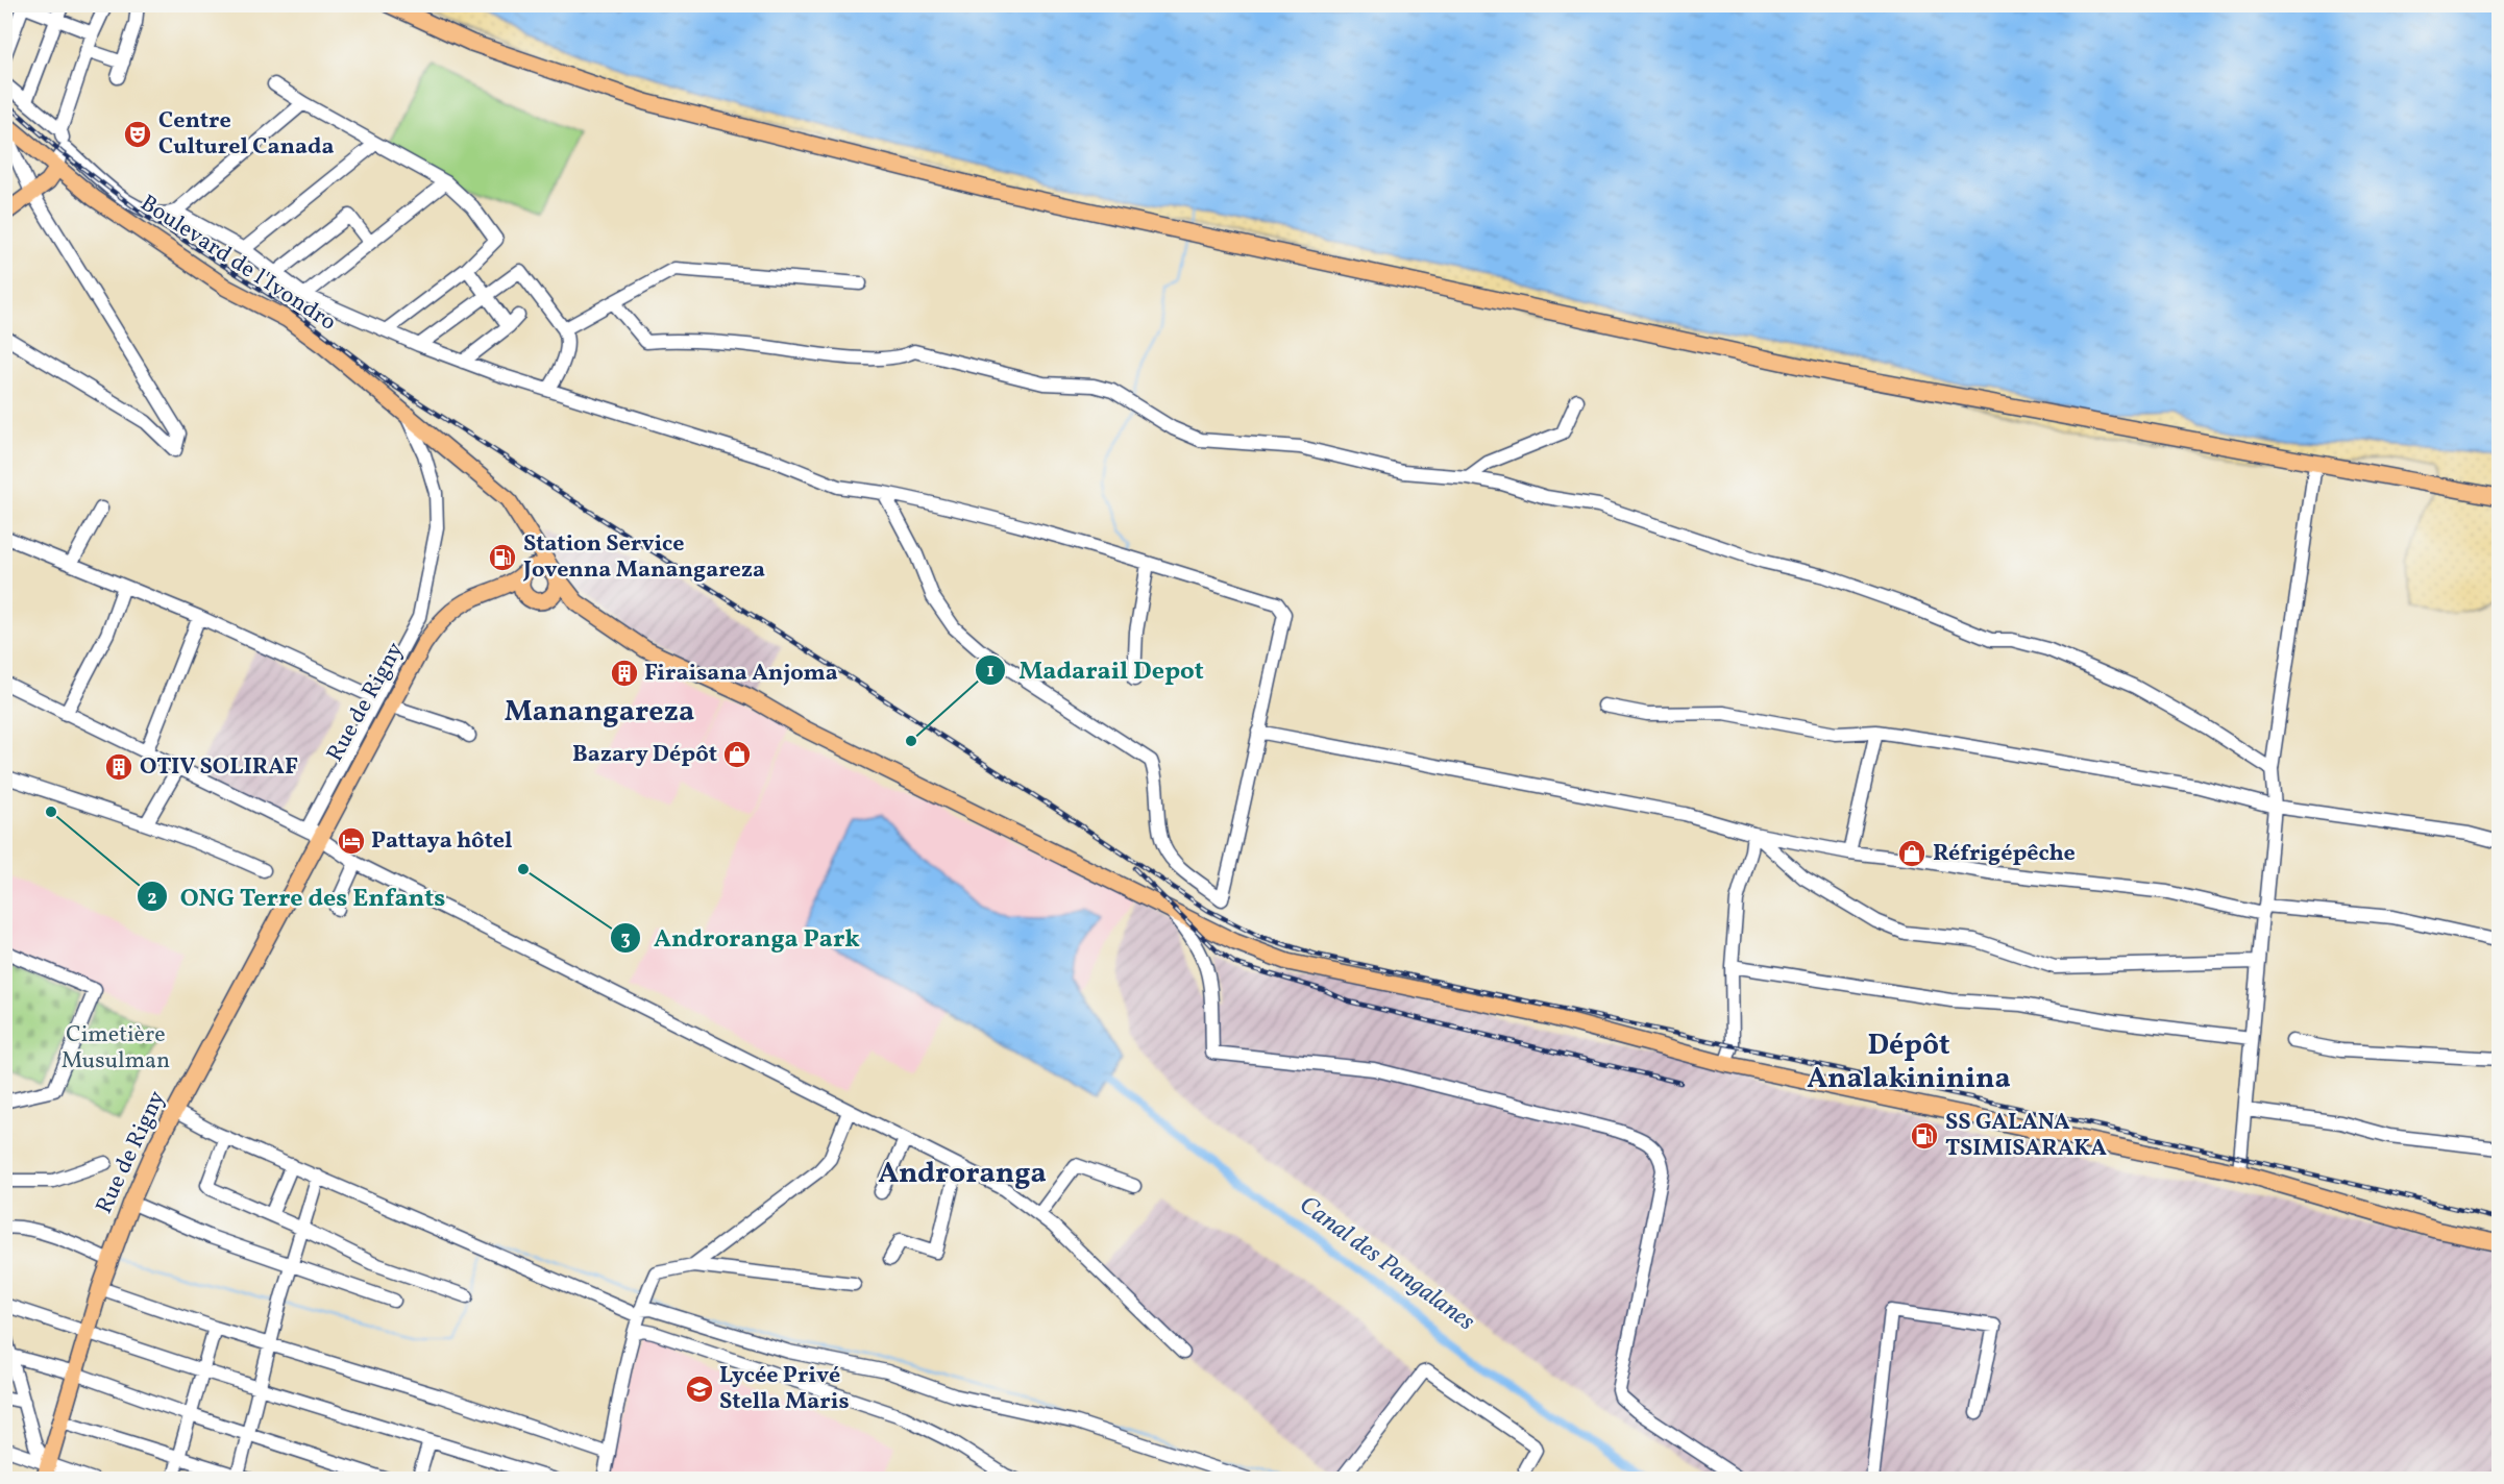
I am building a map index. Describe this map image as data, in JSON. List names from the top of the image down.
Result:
{
  "streets": {
    "main road": ["Boulevard de l'Ivondro", "Rue de Rigny"]
  },
  "crossings": [
    ["Boulevard de l'Ivondro", "Rue de Rigny"]
  ],
  "districts": ["Manangareza", "Dépôt Analakininina", "Androranga"],
  "water": ["Canal des Pangalanes"],
  "parks": ["Cimetière Musulman"],
  "places": {
    "theatre": ["Centre Culturel Canada"],
    "fuel station": ["Station Service Jovenna Manangareza", "SS GALANA TSIMISARAKA"],
    "building": ["Firaisana Anjoma", "OTIV SOLIRAF"],
    "other": ["Madarail Depot", "ONG Terre des Enfants", "Androranga Park"],
    "shop": ["Bazary Dépôt", "Réfrigépêche"],
    "hotel": ["Pattaya hôtel"],
    "school or university": ["Lycée Privé Stella Maris"]
  }
}
